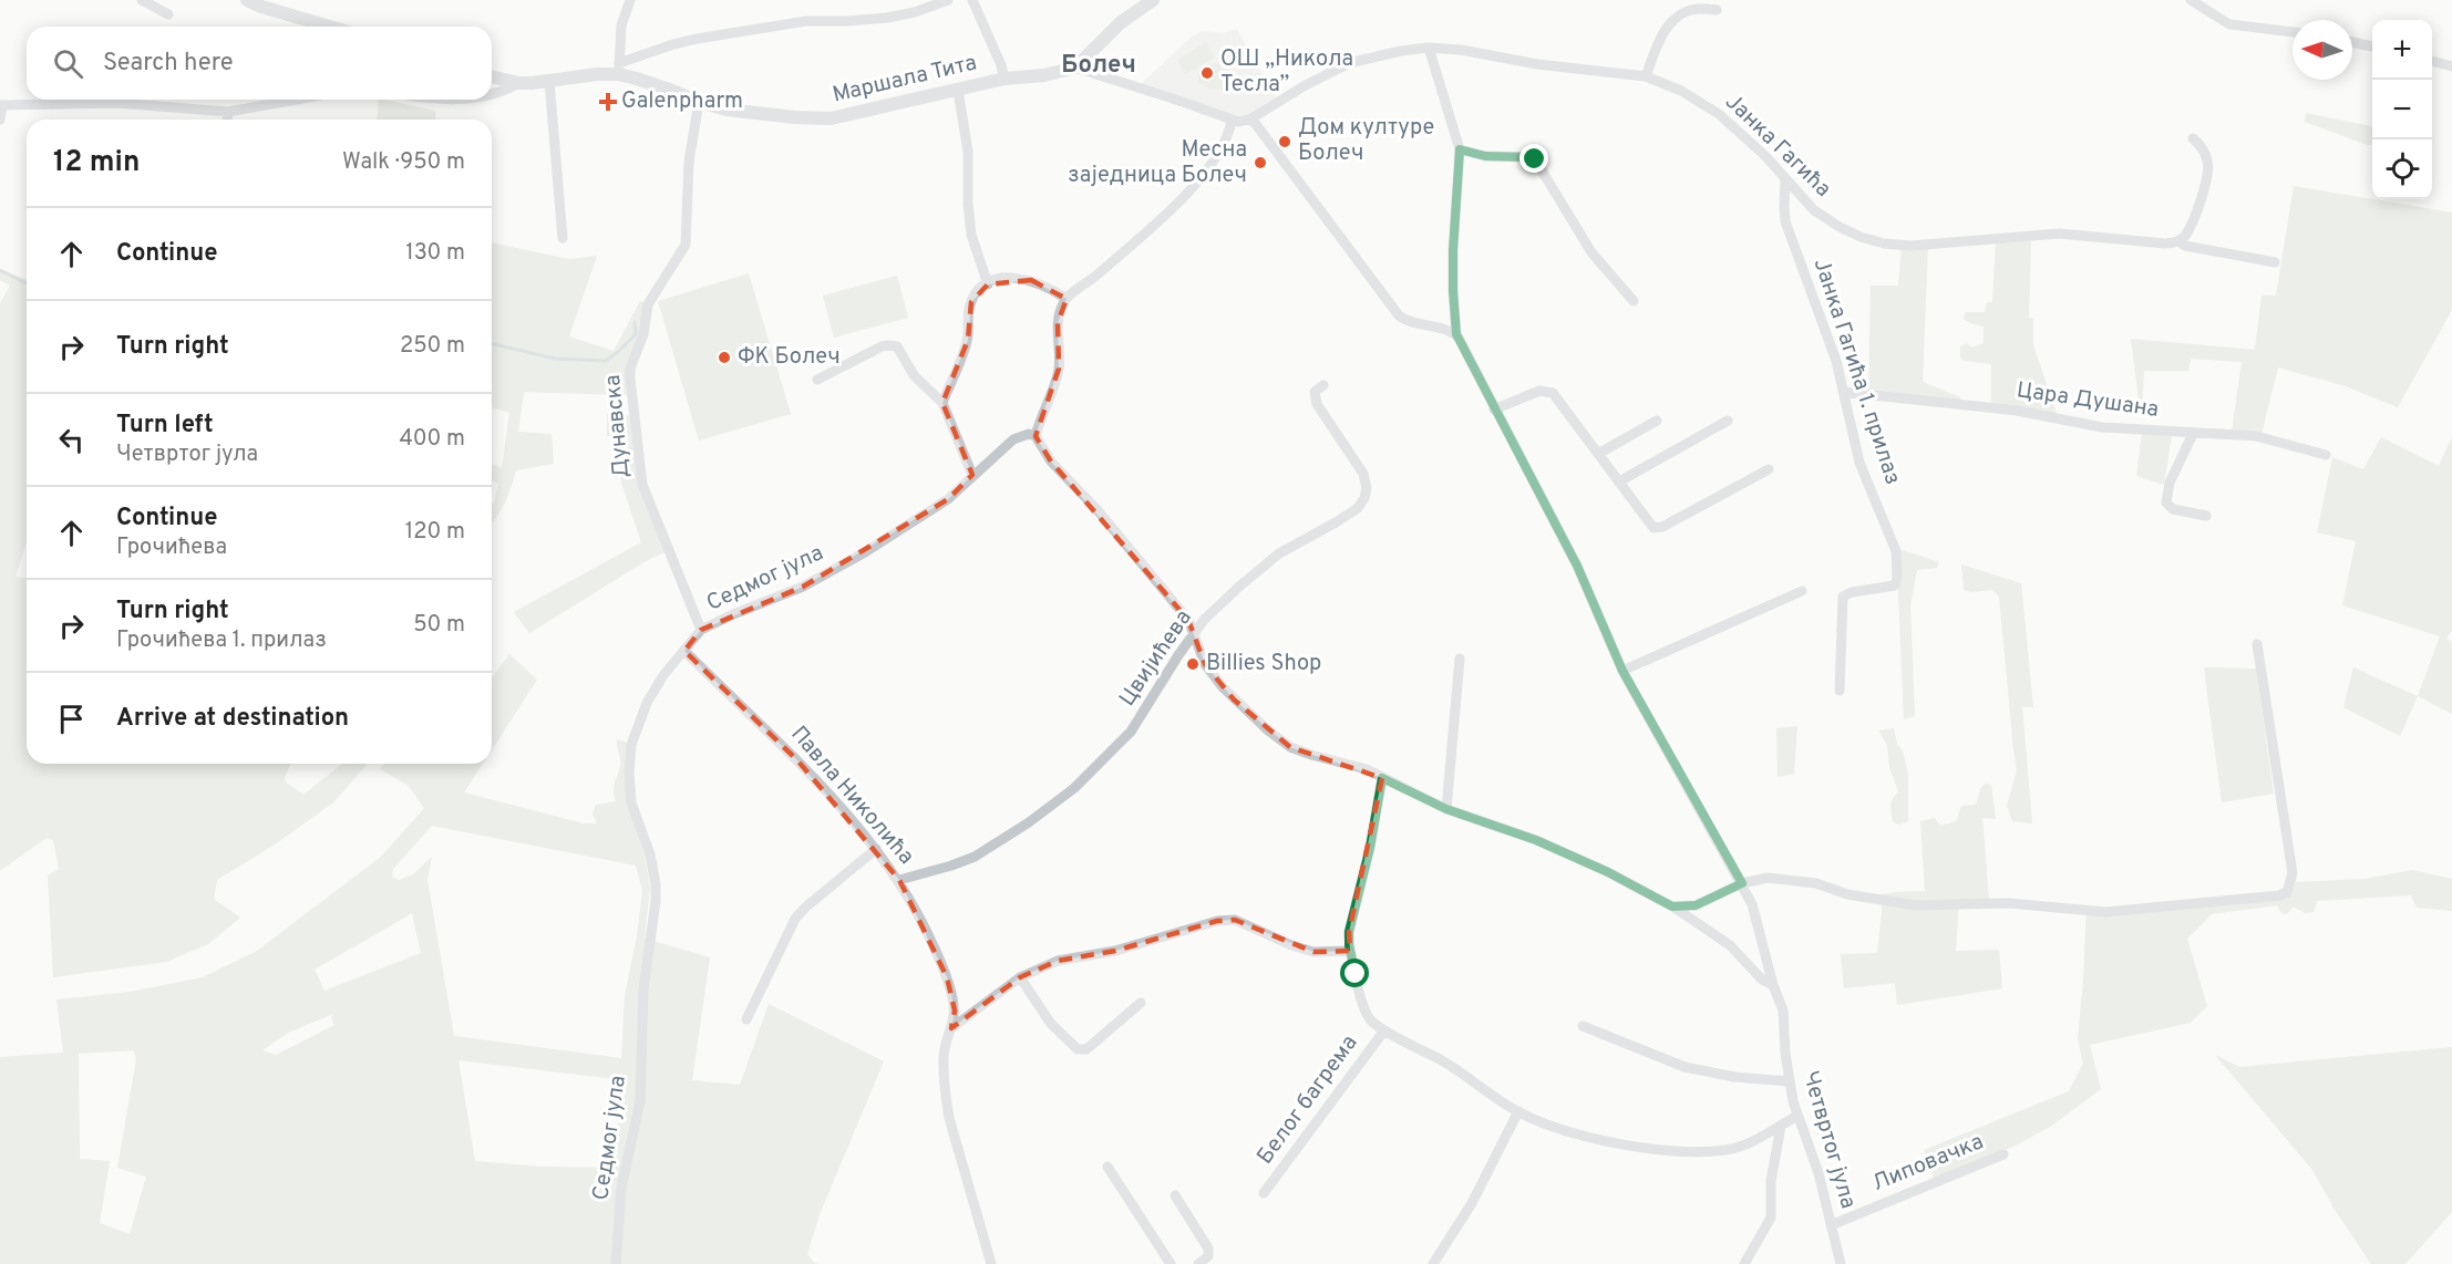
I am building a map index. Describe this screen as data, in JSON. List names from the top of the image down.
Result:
{
  "streets": {
    "street": [
      "Маршала Тита",
      "Јанка Гагића",
      "Јанка Гагића 1. прилаз",
      "Цара Душана",
      "Дунавска",
      "Седмог јула",
      "Цвијићева",
      "Павла Николића",
      "Белог багрема",
      "Четвртог јула",
      "Липовачка"
    ]
  },
  "crossings": [
    ["Маршала Тита", "Дунавска"],
    ["Јанка Гагића", "Јанка Гагића 1. прилаз"],
    ["Јанка Гагића 1. прилаз", "Цара Душана"],
    ["Дунавска", "Седмог јула"],
    ["Седмог јула", "Павла Николића"],
    ["Цвијићева", "Павла Николића"],
    ["Четвртог јула", "Липовачка"]
  ],
  "districts": ["Болеч"],
  "places": {
    "other": [
      "ОШ „Никола Тесла”",
      "Дом културе Болеч",
      "Месна заједница Болеч",
      "ФК Болеч",
      "Billies Shop"
    ],
    "health": ["Galenpharm"]
  },
  "north": "left",
  "page": {
    "map_buttons": ["+", "−"],
    "search": "Search here",
    "heading": ["12 min", "Walk · 950 m"],
    "list": [
      ["Continue", "130 m"],
      ["Turn right", "250 m"],
      ["Turn left", "Четвртог јула", "400 m"],
      ["Continue", "Грочићева", "120 m"],
      ["Turn right", "Грочићева 1. прилаз", "50 m"],
      "Arrive at destination"
    ]
  }
}
